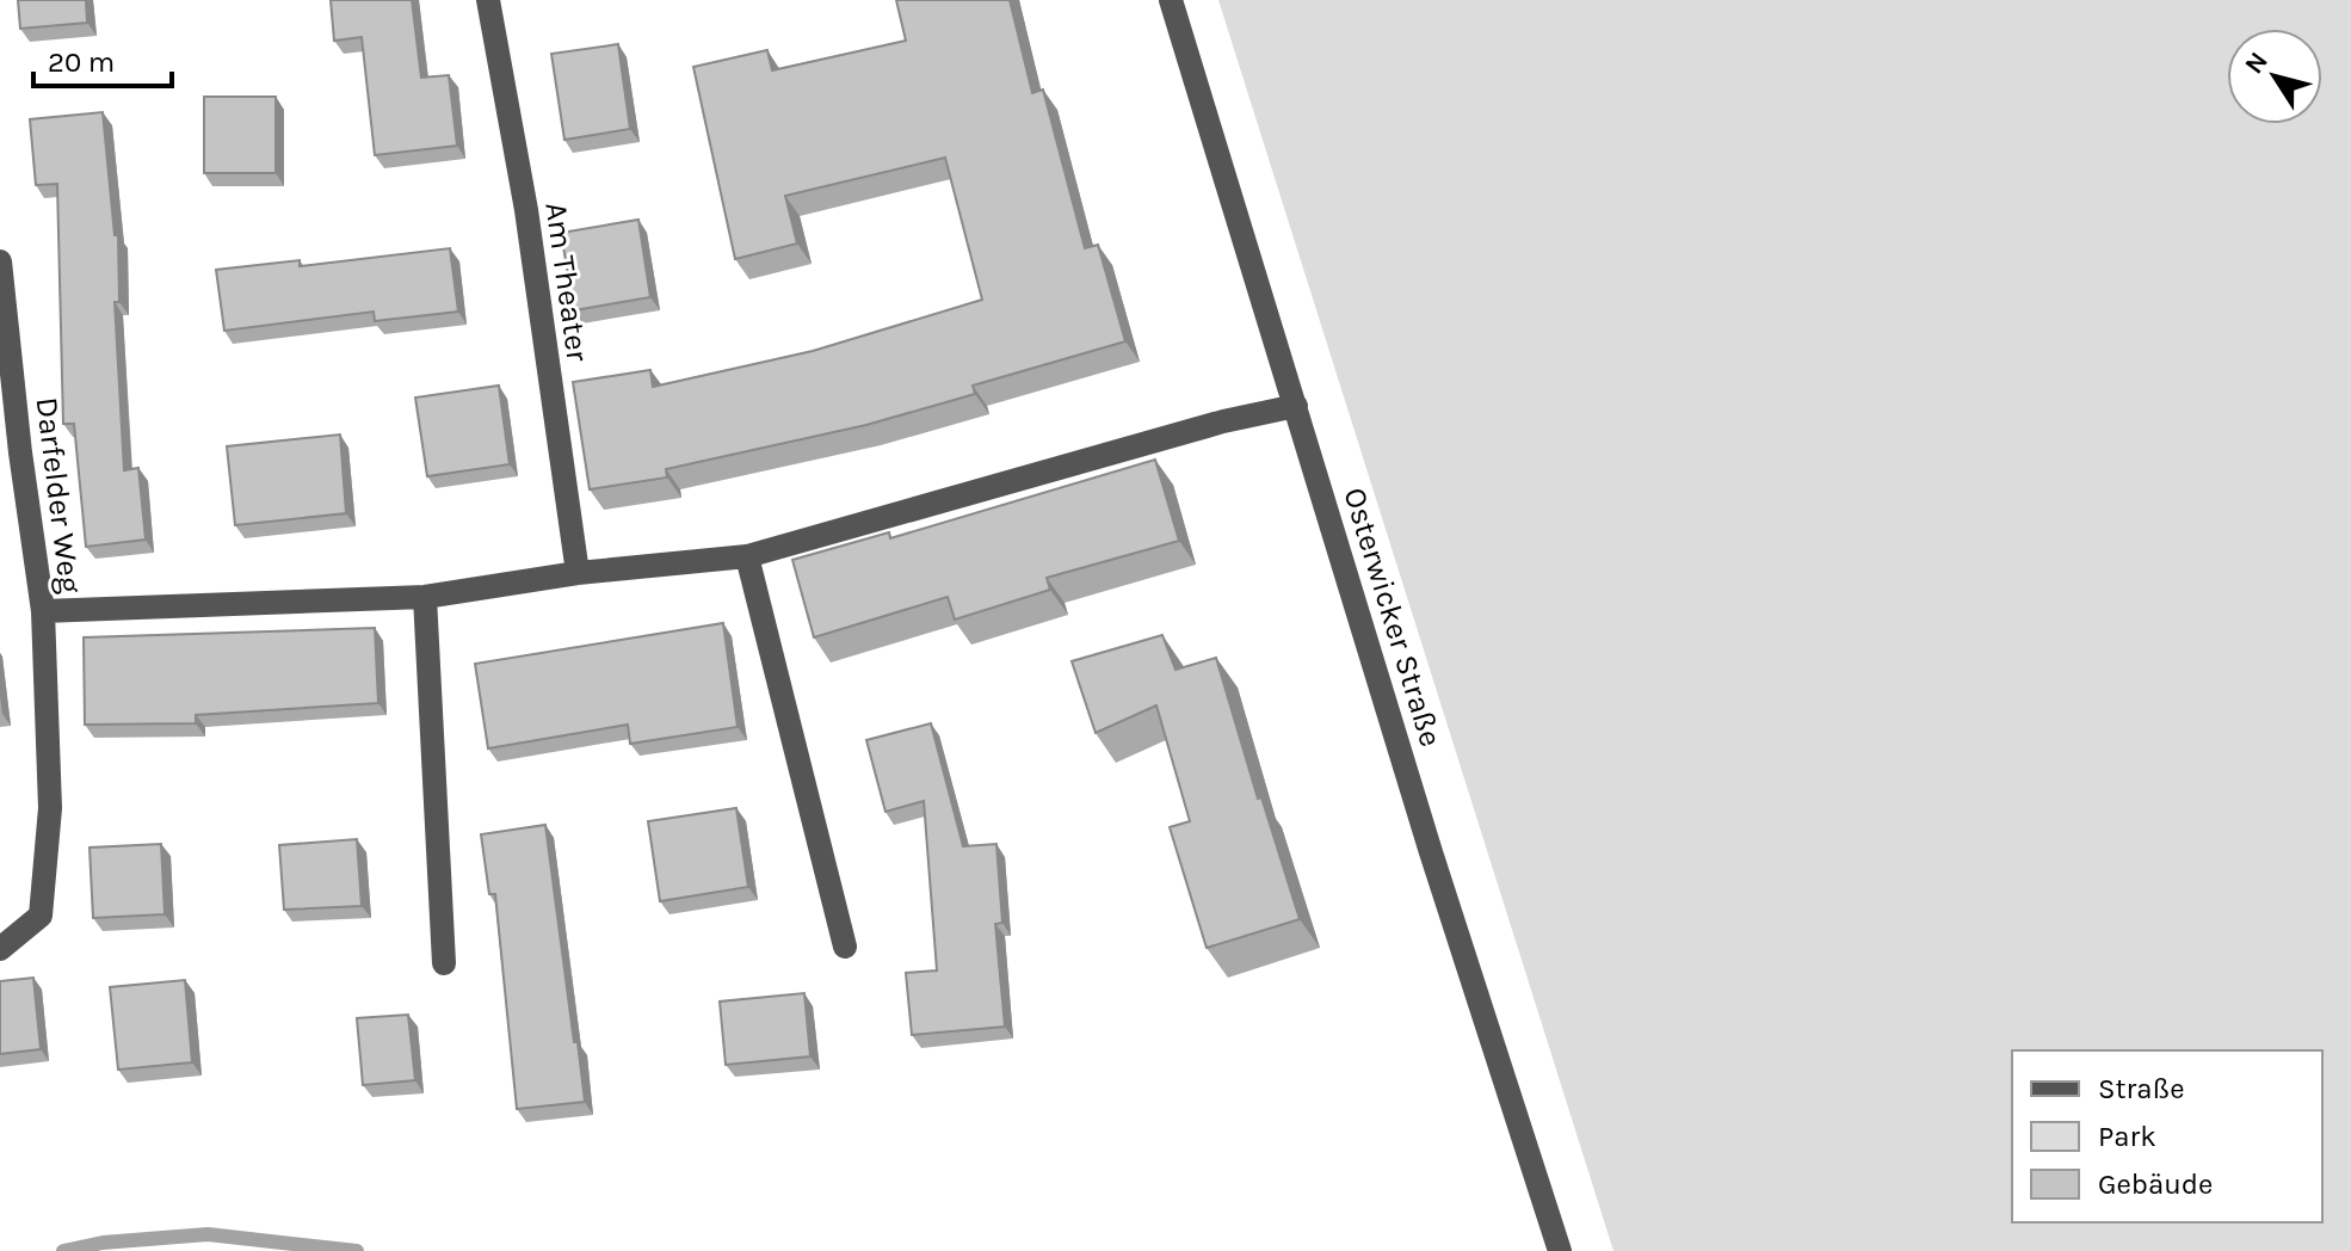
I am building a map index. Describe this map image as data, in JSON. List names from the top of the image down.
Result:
{
  "streets": {
    "street": ["Am Theater", "Darfelder Weg", "Osterwicker Straße"]
  },
  "legend": ["Straße", "Park", "Gebäude"],
  "scale_bar": "20 m",
  "north": "top left"
}
